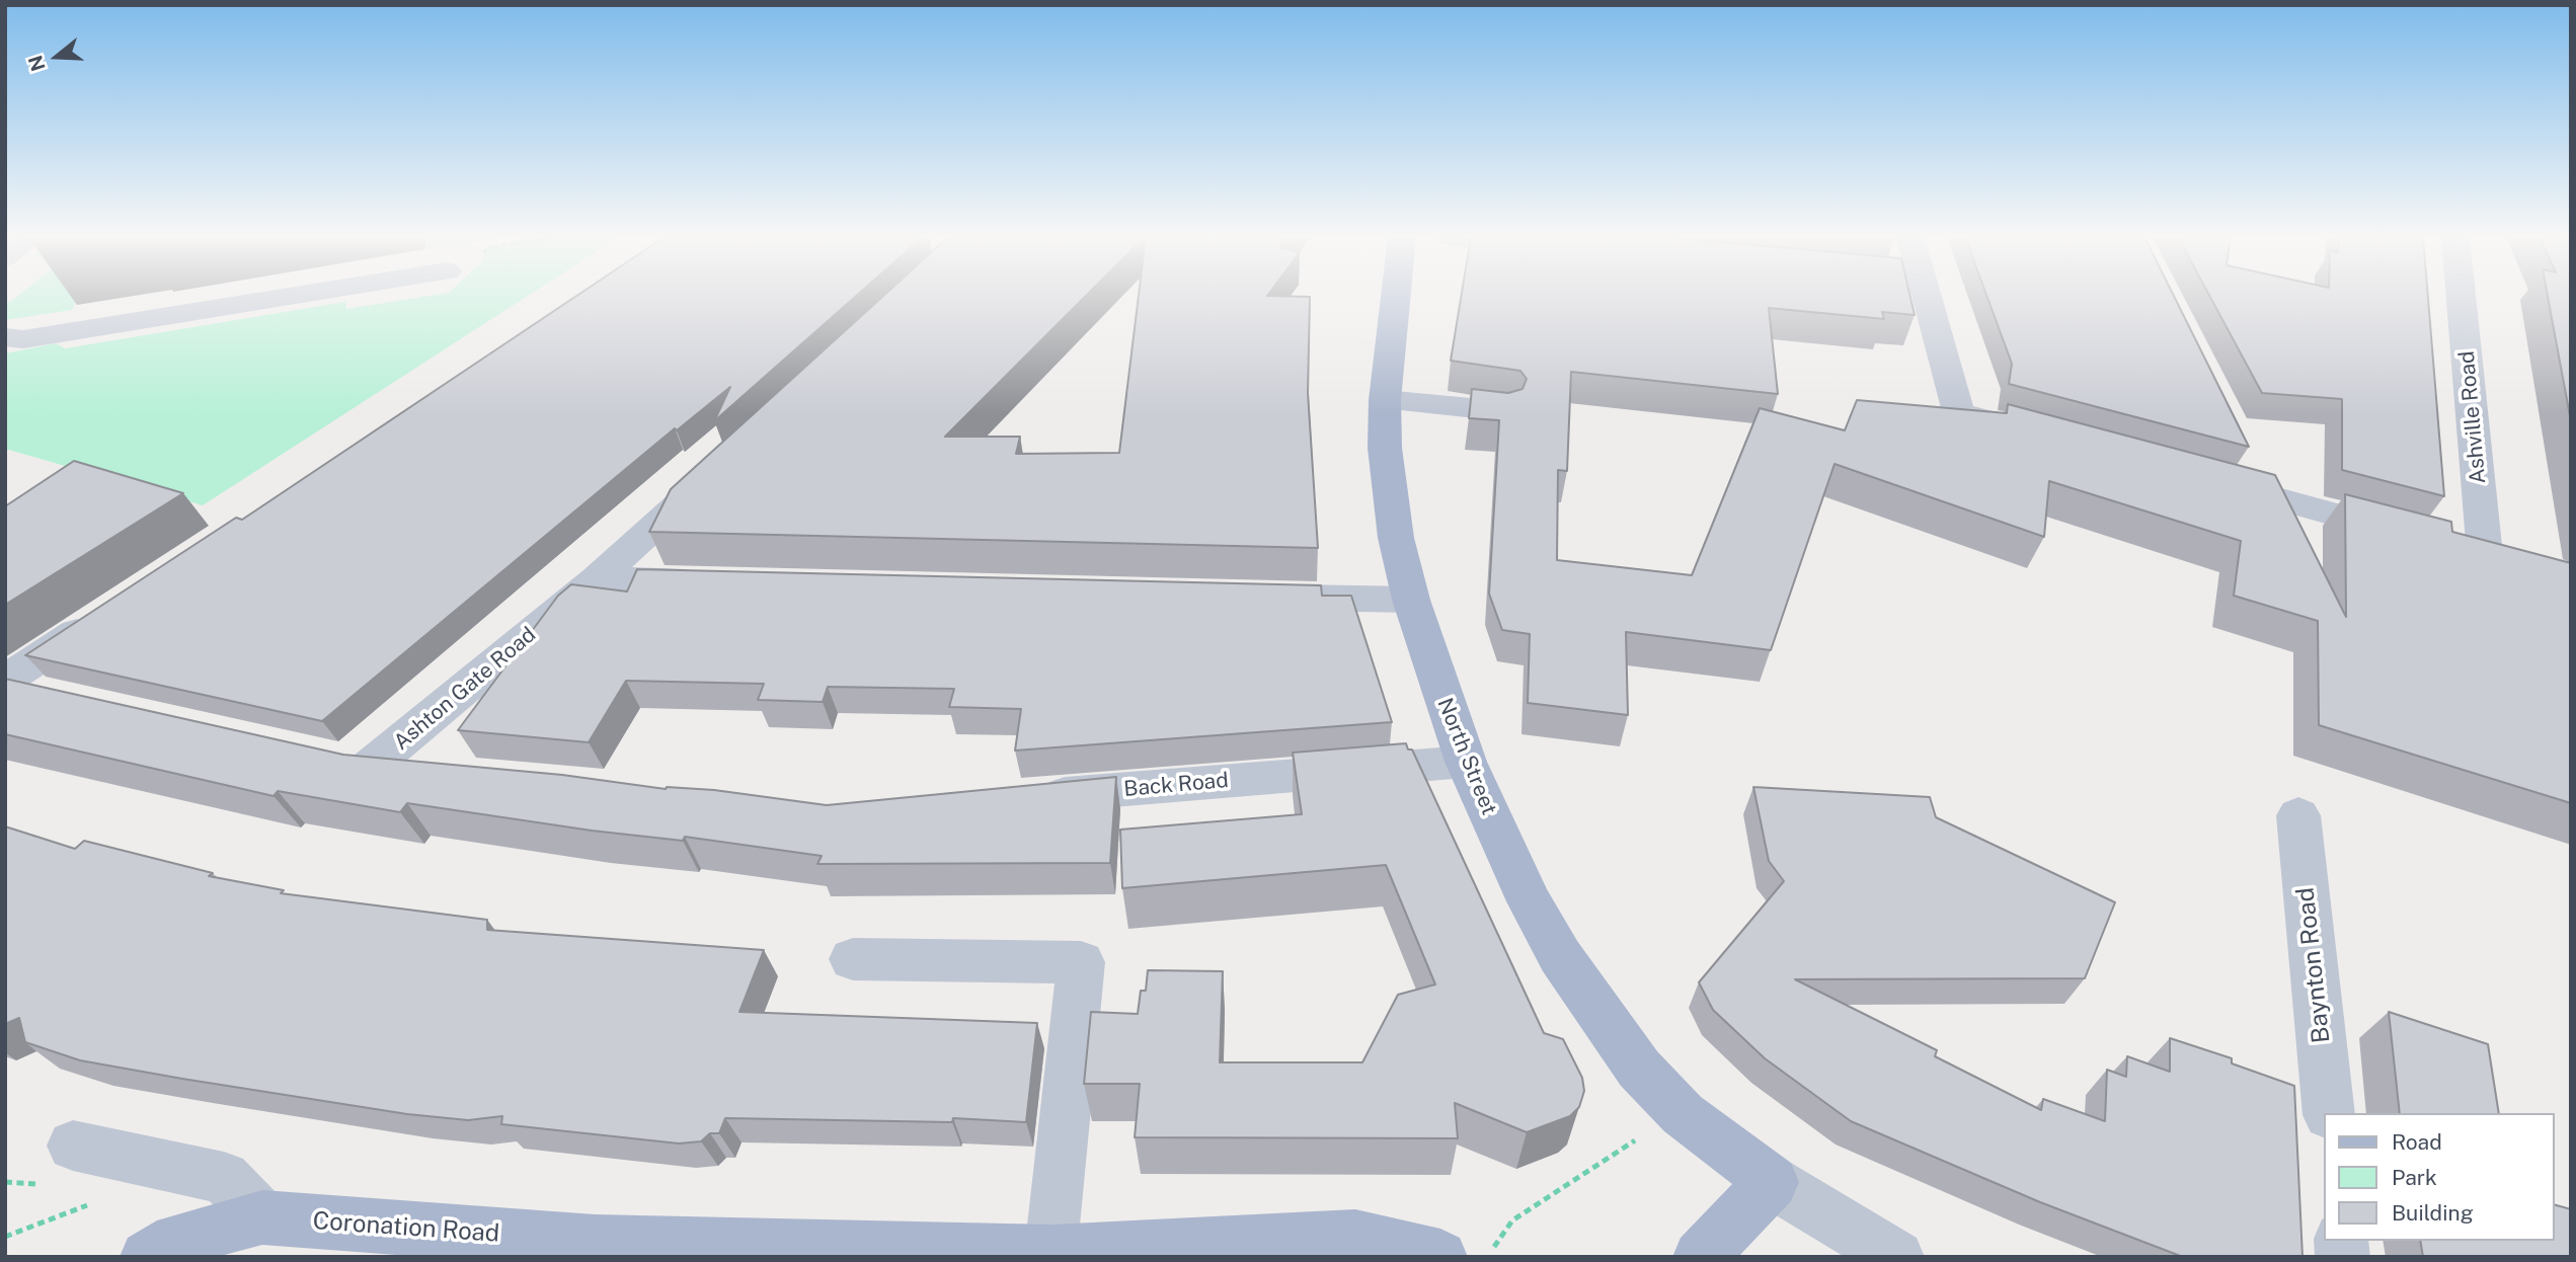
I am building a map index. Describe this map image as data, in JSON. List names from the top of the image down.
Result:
{
  "streets": {
    "main road": ["North Street", "Coronation Road"],
    "street": [
      "Ashville Road",
      "Ashton Gate Road",
      "Back Road",
      "Baynton Road"
    ]
  },
  "crossings": [
    ["North Street", "Back Road"]
  ],
  "legend": ["Road", "Park", "Building"],
  "north": "left"
}
